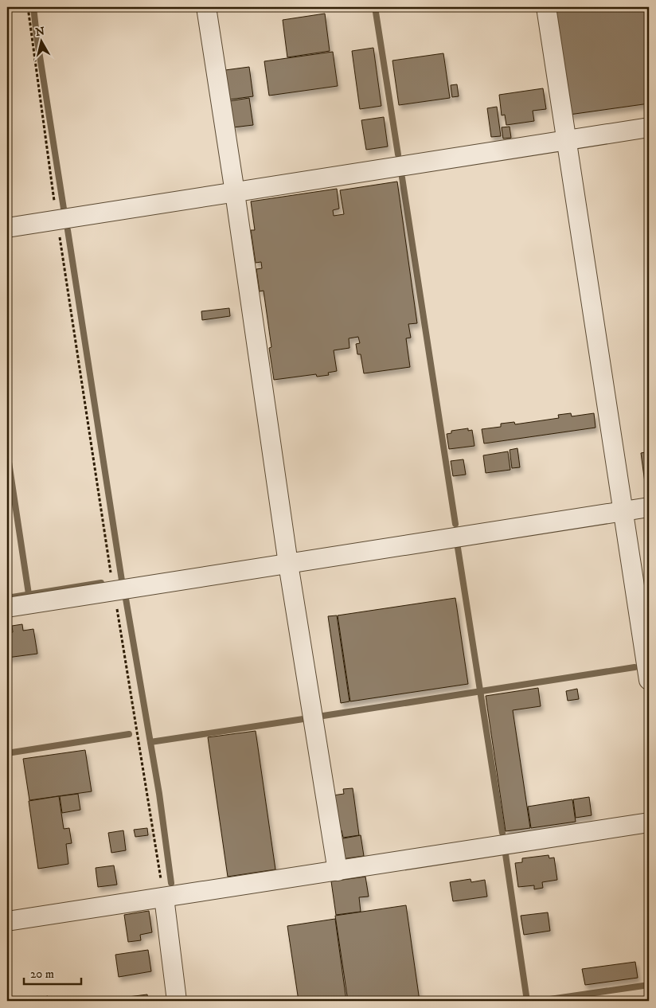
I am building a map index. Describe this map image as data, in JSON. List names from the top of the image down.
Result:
{
  "scale_bar": "20 m",
  "north": "top"
}
